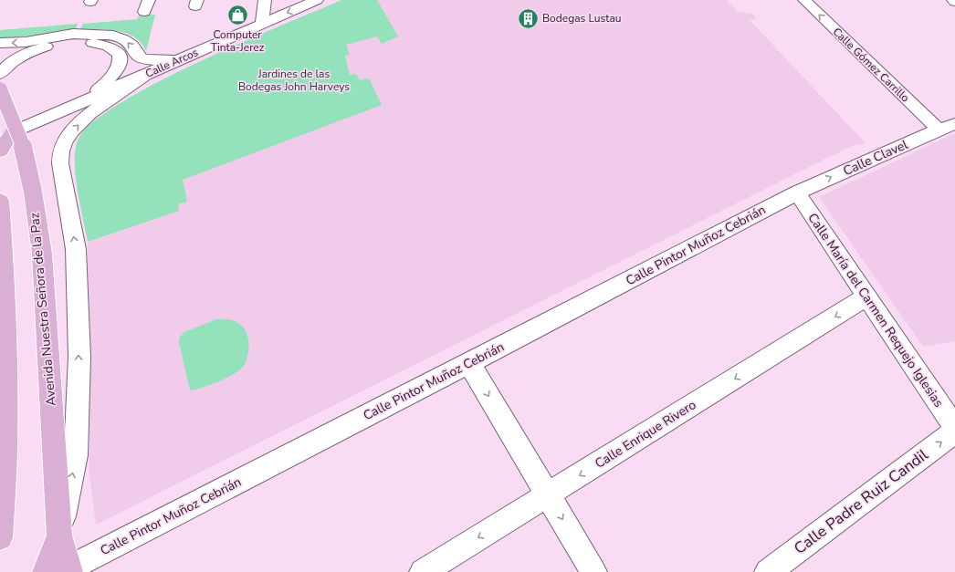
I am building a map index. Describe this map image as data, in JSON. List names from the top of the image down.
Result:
{
  "streets": {
    "main road": ["Avenida Nuestra Señora de la Paz"],
    "street": [
      "Calle Arcos",
      "Calle Gómez Carrillo",
      "Calle Clavel",
      "Calle Pintor Muñoz Cebrián",
      "Calle María del Carmen Requejo Iglesias",
      "Calle Enrique Rivero",
      "Calle Padre Ruiz Candil"
    ]
  },
  "crossings": [
    ["Calle Arcos", "Avenida Nuestra Señora de la Paz"],
    ["Calle Gómez Carrillo", "Calle Clavel"],
    ["Calle Clavel", "Calle Pintor Muñoz Cebrián"],
    ["Calle Clavel", "Calle María del Carmen Requejo Iglesias"],
    ["Calle Pintor Muñoz Cebrián", "Avenida Nuestra Señora de la Paz"],
    ["Calle Pintor Muñoz Cebrián", "Calle María del Carmen Requejo Iglesias"],
    ["Calle María del Carmen Requejo Iglesias", "Calle Enrique Rivero"]
  ],
  "one_way": [
    "Calle Gómez Carrillo",
    "Calle Clavel",
    "Avenida Nuestra Señora de la Paz",
    "Calle Enrique Rivero",
    "Calle Padre Ruiz Candil"
  ],
  "parks": ["Jardines de las Bodegas John Harveys"],
  "places": {
    "shop": ["Computer Tinta-Jerez"],
    "building": ["Bodegas Lustau"]
  }
}
